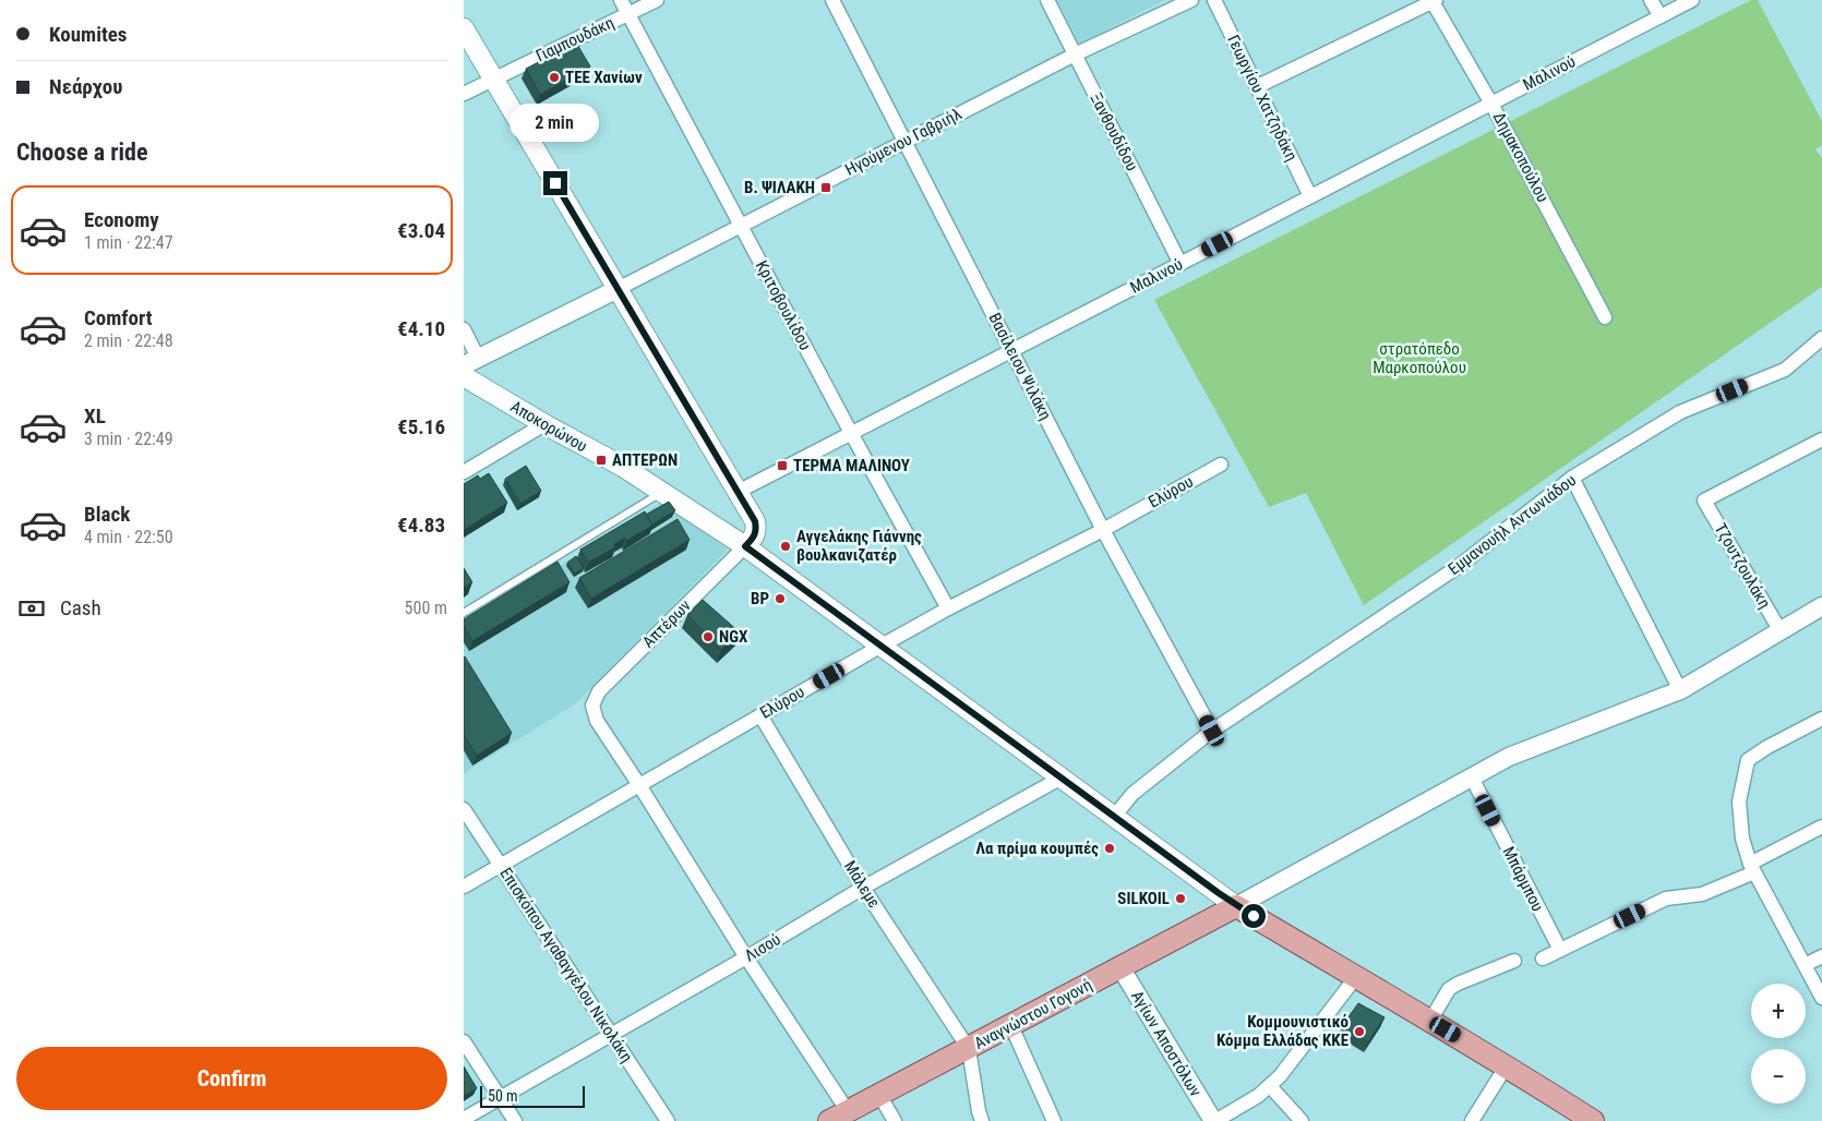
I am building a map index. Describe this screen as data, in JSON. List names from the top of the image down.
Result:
{
  "streets": {
    "main road": ["Αποκορώνου", "Αναγνώστου Γογονή"],
    "street": [
      "Γιαμπουδάκη",
      "Μαλινού",
      "Γεωργίου Χατζηδάκη",
      "Ξανθουδίδου",
      "Ηγούμενου Γαβριήλ",
      "Δημακοπούλου",
      "Κριτοβουλίδου",
      "Βασίλειου Ψιλάκη",
      "Ελύρου",
      "Εμμανουήλ Αντωνιάδου",
      "Τζουτζουλάκη",
      "Απτέρων",
      "Μπάρμπου",
      "Μάλεμε",
      "Λισού",
      "Επισκόπου Αγαθαγγέλου Νικολάκη",
      "Αγίων Αποστόλων"
    ]
  },
  "crossings": [
    ["Γιαμπουδάκη", "Κριτοβουλίδου"],
    ["Μαλινού", "Γεωργίου Χατζηδάκη"],
    ["Μαλινού", "Ξανθουδίδου"],
    ["Μαλινού", "Δημακοπούλου"],
    ["Μαλινού", "Κριτοβουλίδου"],
    ["Μαλινού", "Βασίλειου Ψιλάκη"],
    ["Ξανθουδίδου", "Ηγούμενου Γαβριήλ"],
    ["Ηγούμενου Γαβριήλ", "Κριτοβουλίδου"],
    ["Ηγούμενου Γαβριήλ", "Βασίλειου Ψιλάκη"],
    ["Κριτοβουλίδου", "Ελύρου"],
    ["Βασίλειου Ψιλάκη", "Ελύρου"],
    ["Βασίλειου Ψιλάκη", "Εμμανουήλ Αντωνιάδου"],
    ["Αποκορώνου", "Ελύρου"],
    ["Αποκορώνου", "Εμμανουήλ Αντωνιάδου"],
    ["Αποκορώνου", "Απτέρων"],
    ["Αποκορώνου", "Λισού"],
    ["Αποκορώνου", "Αναγνώστου Γογονή"],
    ["Ελύρου", "Απτέρων"],
    ["Ελύρου", "Μάλεμε"],
    ["Ελύρου", "Επισκόπου Αγαθαγγέλου Νικολάκη"],
    ["Μάλεμε", "Λισού"],
    ["Μάλεμε", "Αναγνώστου Γογονή"],
    ["Λισού", "Επισκόπου Αγαθαγγέλου Νικολάκη"],
    ["Αναγνώστου Γογονή", "Αγίων Αποστόλων"]
  ],
  "parks": ["στρατόπεδο Μαρκοπούλου"],
  "places": {
    "other": [
      "ΤΕΕ Χανίων",
      "Αγγελάκης Γιάννης βουλκανιζατέρ",
      "BP",
      "NGX",
      "Λα πρίμα κουμπές",
      "SILKOIL",
      "Κομμουνιστικό Κόμμα Ελλάδας ΚΚΕ"
    ],
    "transit": ["Β. ΨΙΛΑΚΗ", "ΑΠΤΕΡΩΝ", "ΤΕΡΜΑ ΜΑΛΙΝΟΥ"]
  },
  "scale_bar": "50 m",
  "page": {
    "banner": ["Koumites", "Νεάρχου"],
    "bubble": "2 min",
    "heading": "Choose a ride",
    "list": [
      {
        "name": "Economy",
        "note": "1 min · 22:47",
        "value": "€3.04"
      },
      {
        "name": "Comfort",
        "note": "2 min · 22:48",
        "value": "€4.10"
      },
      {
        "name": "XL",
        "note": "3 min · 22:49",
        "value": "€5.16"
      },
      {
        "name": "Black",
        "note": "4 min · 22:50",
        "value": "€4.83"
      }
    ],
    "pay": ["Cash", "500 m"],
    "map_buttons": ["+", "−"],
    "buttons": "Confirm",
    "scale": "50 m"
  }
}
